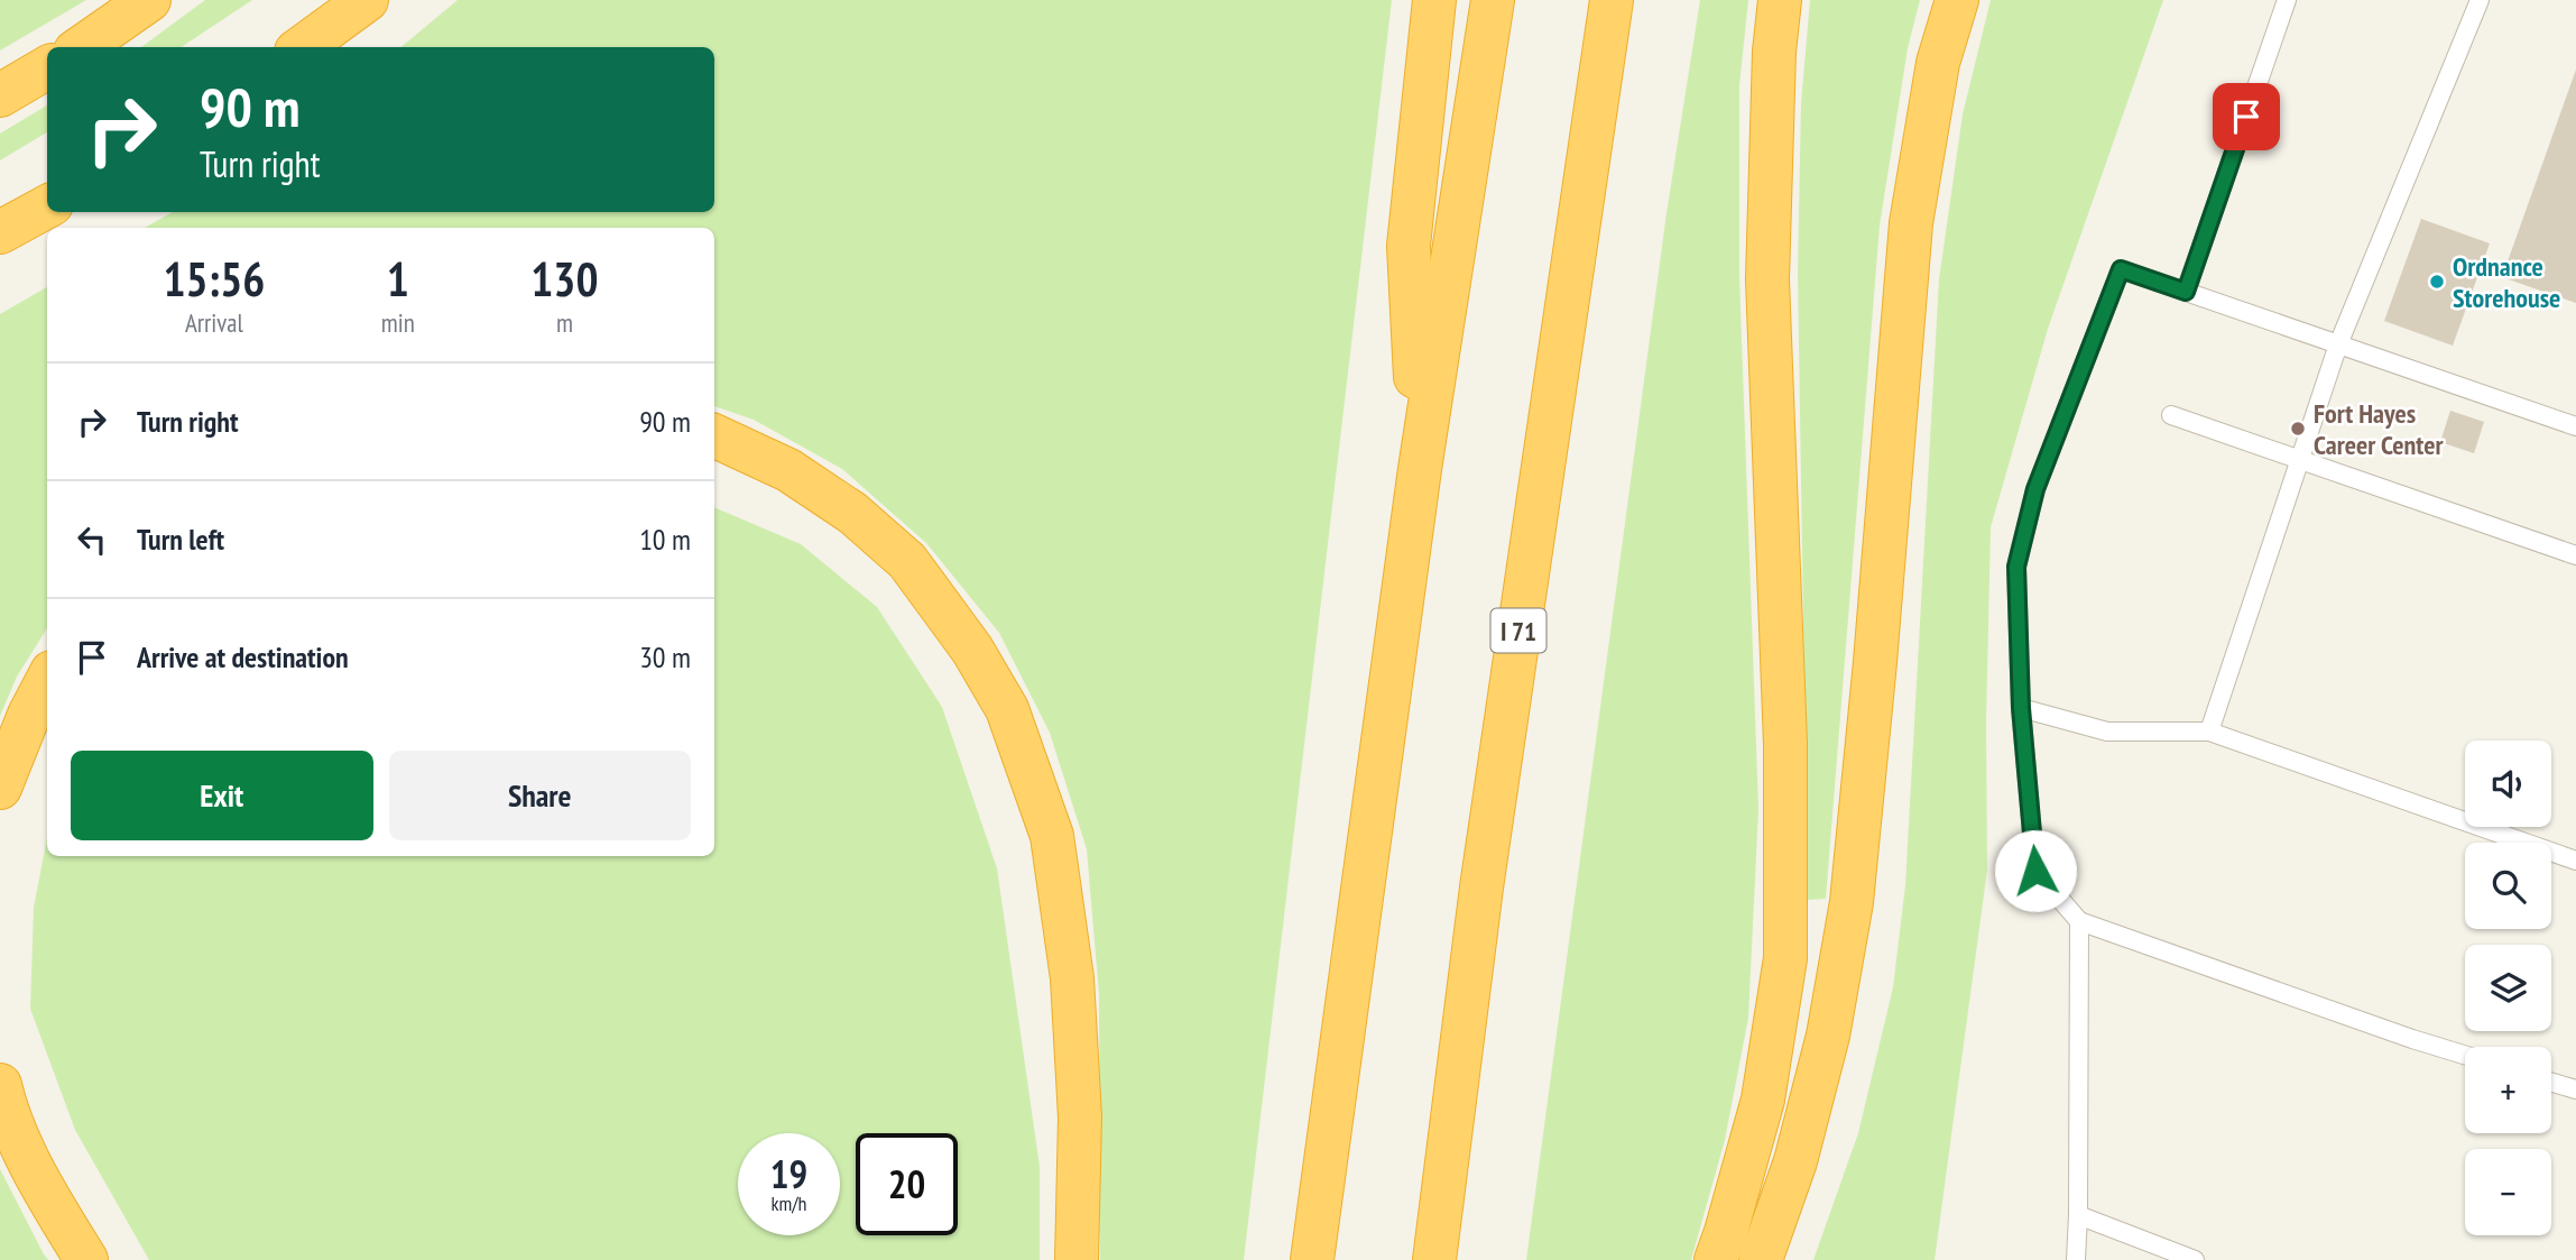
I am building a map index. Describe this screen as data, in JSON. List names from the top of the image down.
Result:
{
  "streets": {
    "highway": ["I 71"]
  },
  "places": ["Ordnance Storehouse", "Fort Hayes Career Center"],
  "page": {
    "turn": ["90 m", "Turn right"],
    "eta": [
      "15:56",
      "Arrival",
      "1",
      "min",
      "130",
      "m"
    ],
    "list": [
      {
        "name": "Turn right",
        "value": "90 m"
      },
      {
        "name": "Turn left",
        "value": "10 m"
      },
      {
        "name": "Arrive at destination",
        "value": "30 m"
      }
    ],
    "buttons": ["Exit", "Share"],
    "map_buttons": ["+", "−"],
    "speed": "19 km/h",
    "limit": "20"
  }
}
